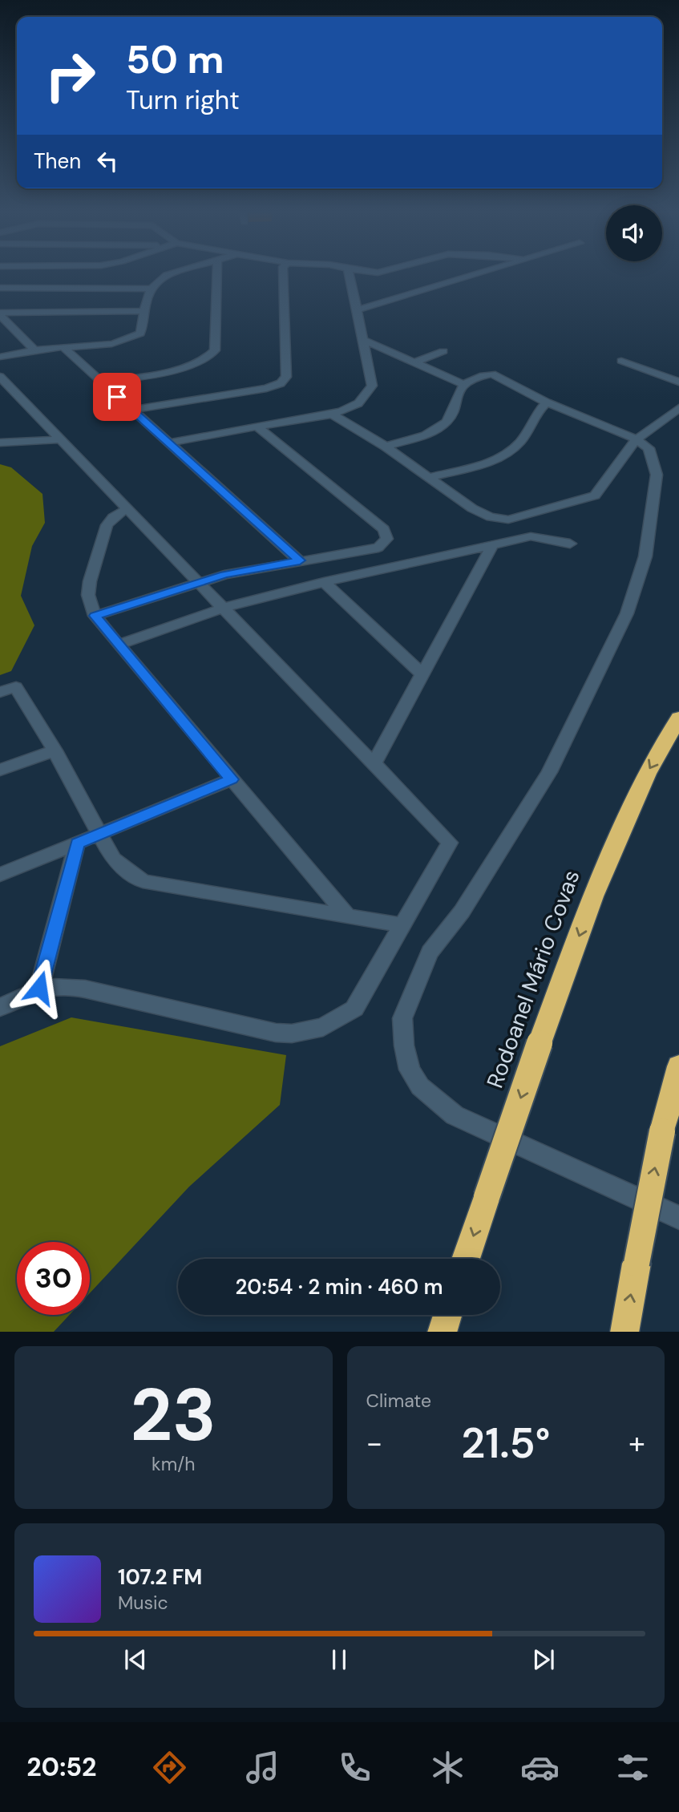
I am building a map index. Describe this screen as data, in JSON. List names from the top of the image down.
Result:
{
  "streets": {
    "highway": ["Rodoanel Mário Covas"]
  },
  "one_way": ["Rodoanel Mário Covas"],
  "page": {
    "turn": ["50 m", "Turn right"],
    "then": "Then",
    "limit": "30",
    "trip": "20:54 · 2 min · 460 m",
    "tile": [
      ["23", "km/h"],
      "Climate"
    ],
    "heat": ["−", "21.5°", "+"],
    "song": ["107.2 FM", "Music"],
    "tabs": "20:52"
  }
}
